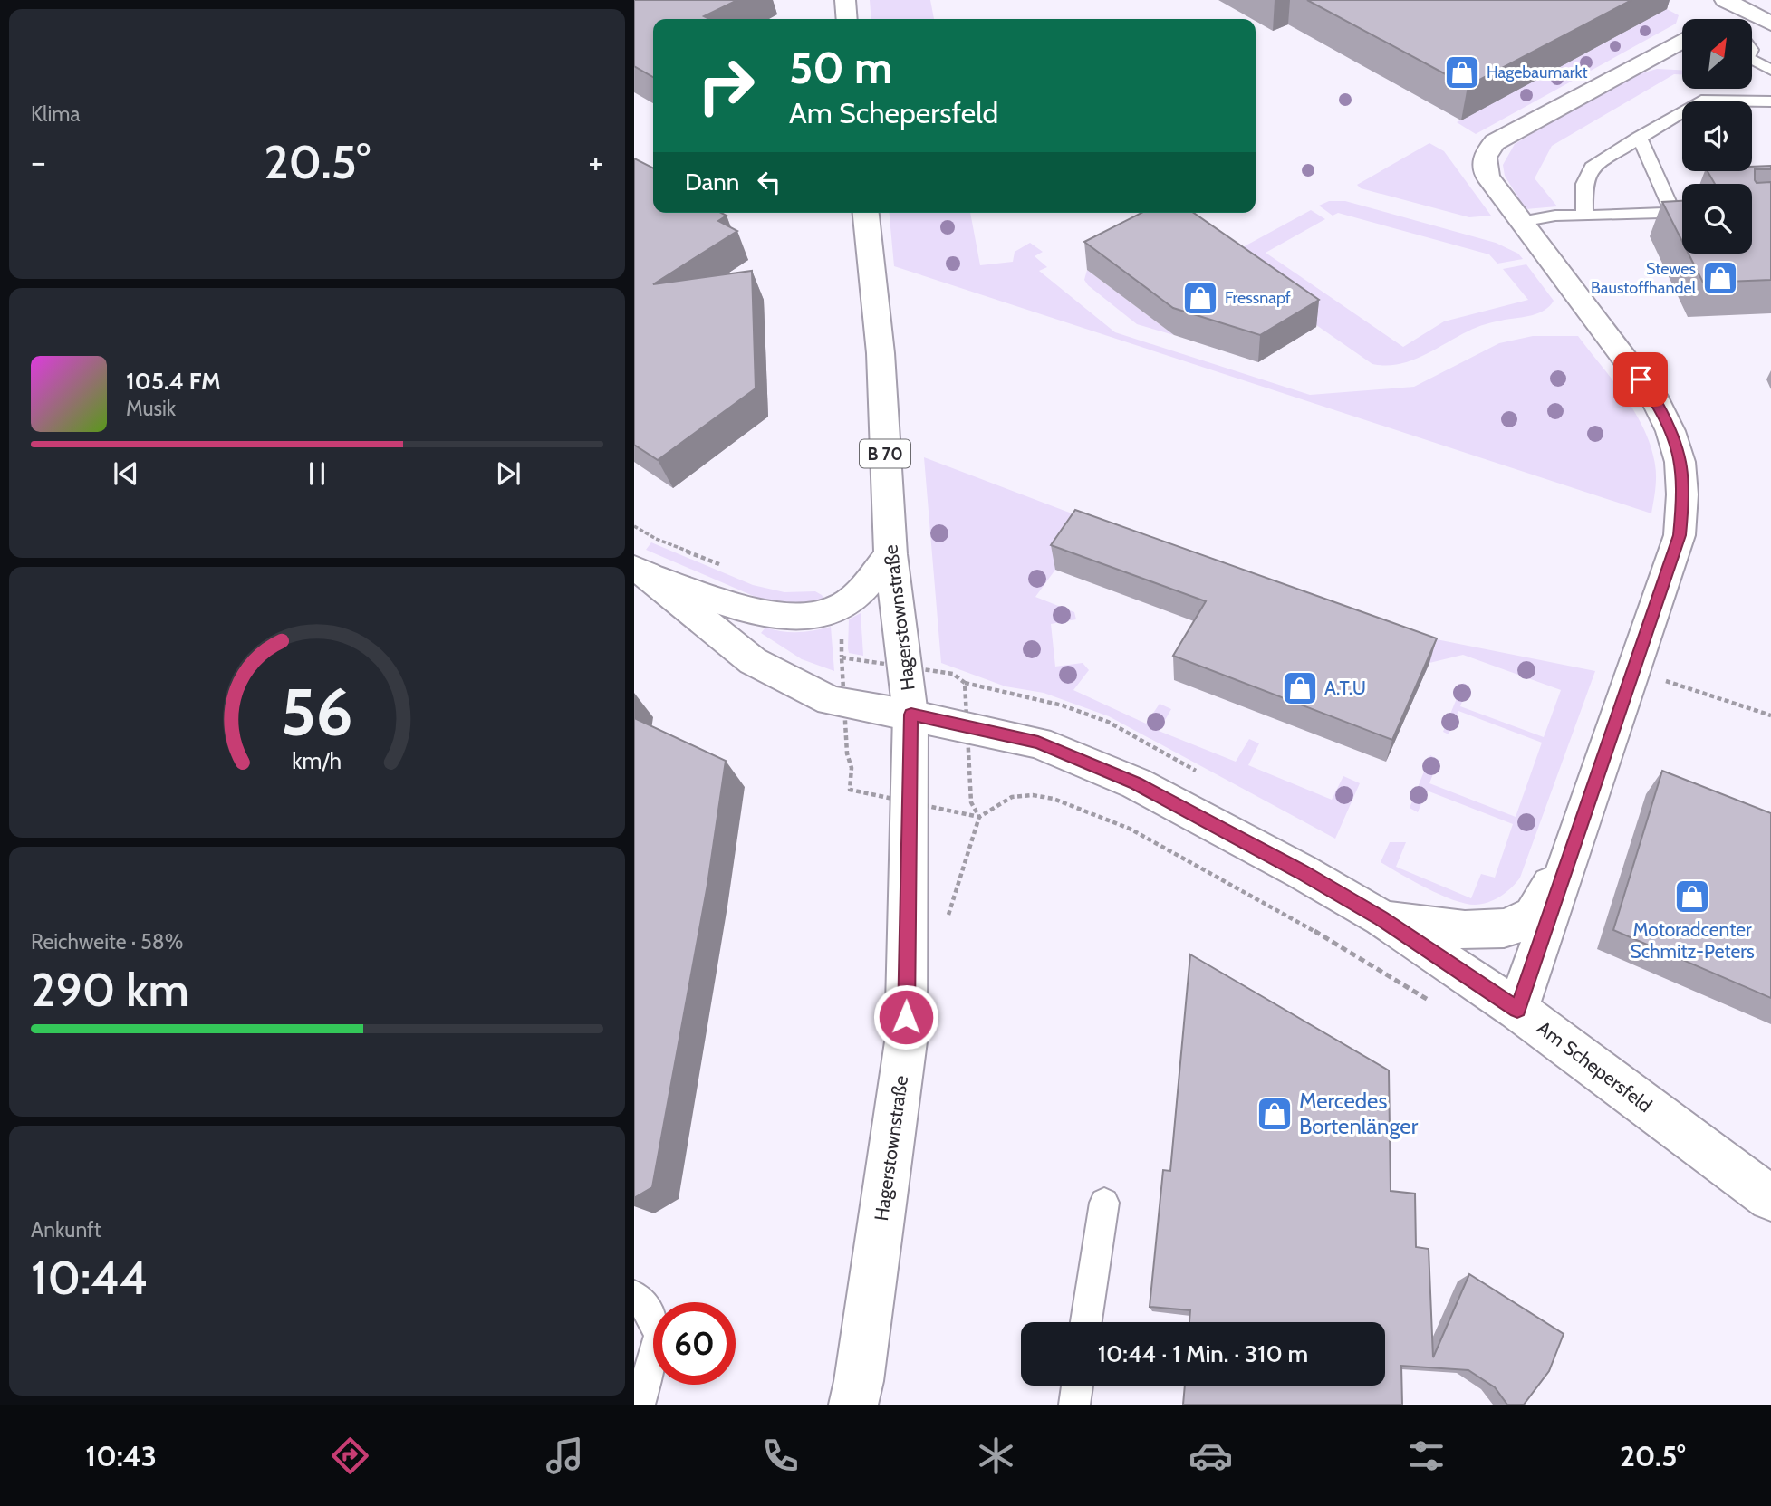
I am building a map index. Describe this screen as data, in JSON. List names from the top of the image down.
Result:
{
  "streets": {
    "street": ["B 70", "Hagerstownstraße", "Am Schepersfeld"]
  },
  "crossings": [
    ["Hagerstownstraße", "Am Schepersfeld"]
  ],
  "places": {
    "shop": [
      "Hagebaumarkt",
      "Stewes Baustoffhandel",
      "Fressnapf",
      "A.T.U",
      "Motoradcenter Schmitz-Peters",
      "Mercedes Bortenlänger"
    ]
  },
  "north": "top right",
  "page": {
    "tile": [
      "Klima",
      ["Reichweite · 58%", "290 km"],
      ["Ankunft", "10:44"]
    ],
    "turn": ["50 m", "Am Schepersfeld"],
    "heat": ["−", "20.5°", "+"],
    "then": "Dann",
    "song": ["105.4 FM", "Musik"],
    "limit": "60",
    "trip": "10:44 · 1 Min. · 310 m",
    "tabs": ["10:43", "20.5°"],
    "gauge": ["56", "km/h"]
  }
}
